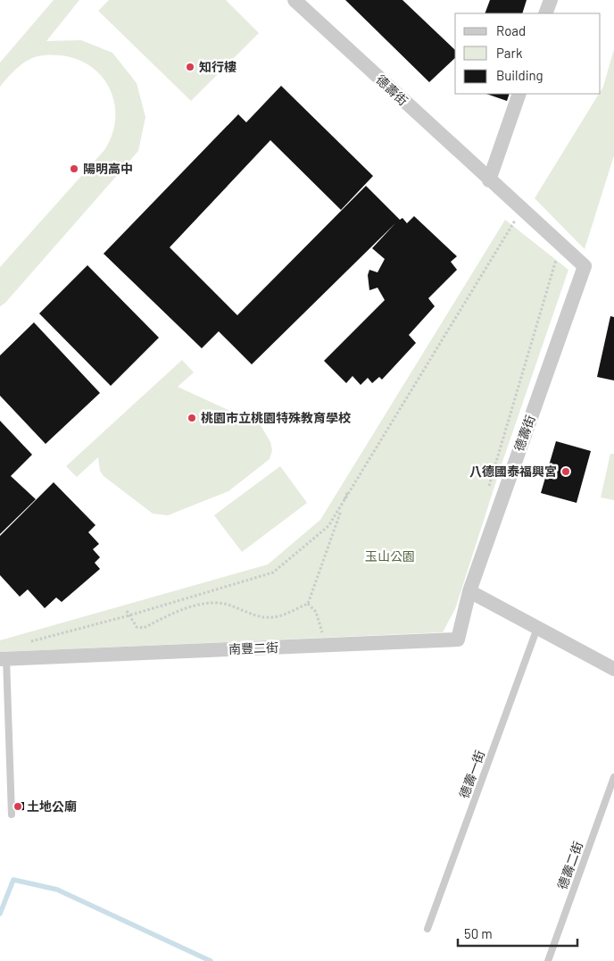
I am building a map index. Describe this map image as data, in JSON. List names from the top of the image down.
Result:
{
  "streets": {
    "street": ["德壽街", "南豐二街"],
    "lane": ["德壽一街", "德壽二街"]
  },
  "crossings": [
    ["德壽街", "南豐二街"]
  ],
  "parks": ["玉山公園"],
  "places": [
    "知行樓",
    "陽明高中",
    "桃園市立桃園特殊教育學校",
    "八德國泰福興宮",
    "土地公廟"
  ],
  "legend": ["Road", "Park", "Building"],
  "scale_bar": "50 m"
}
